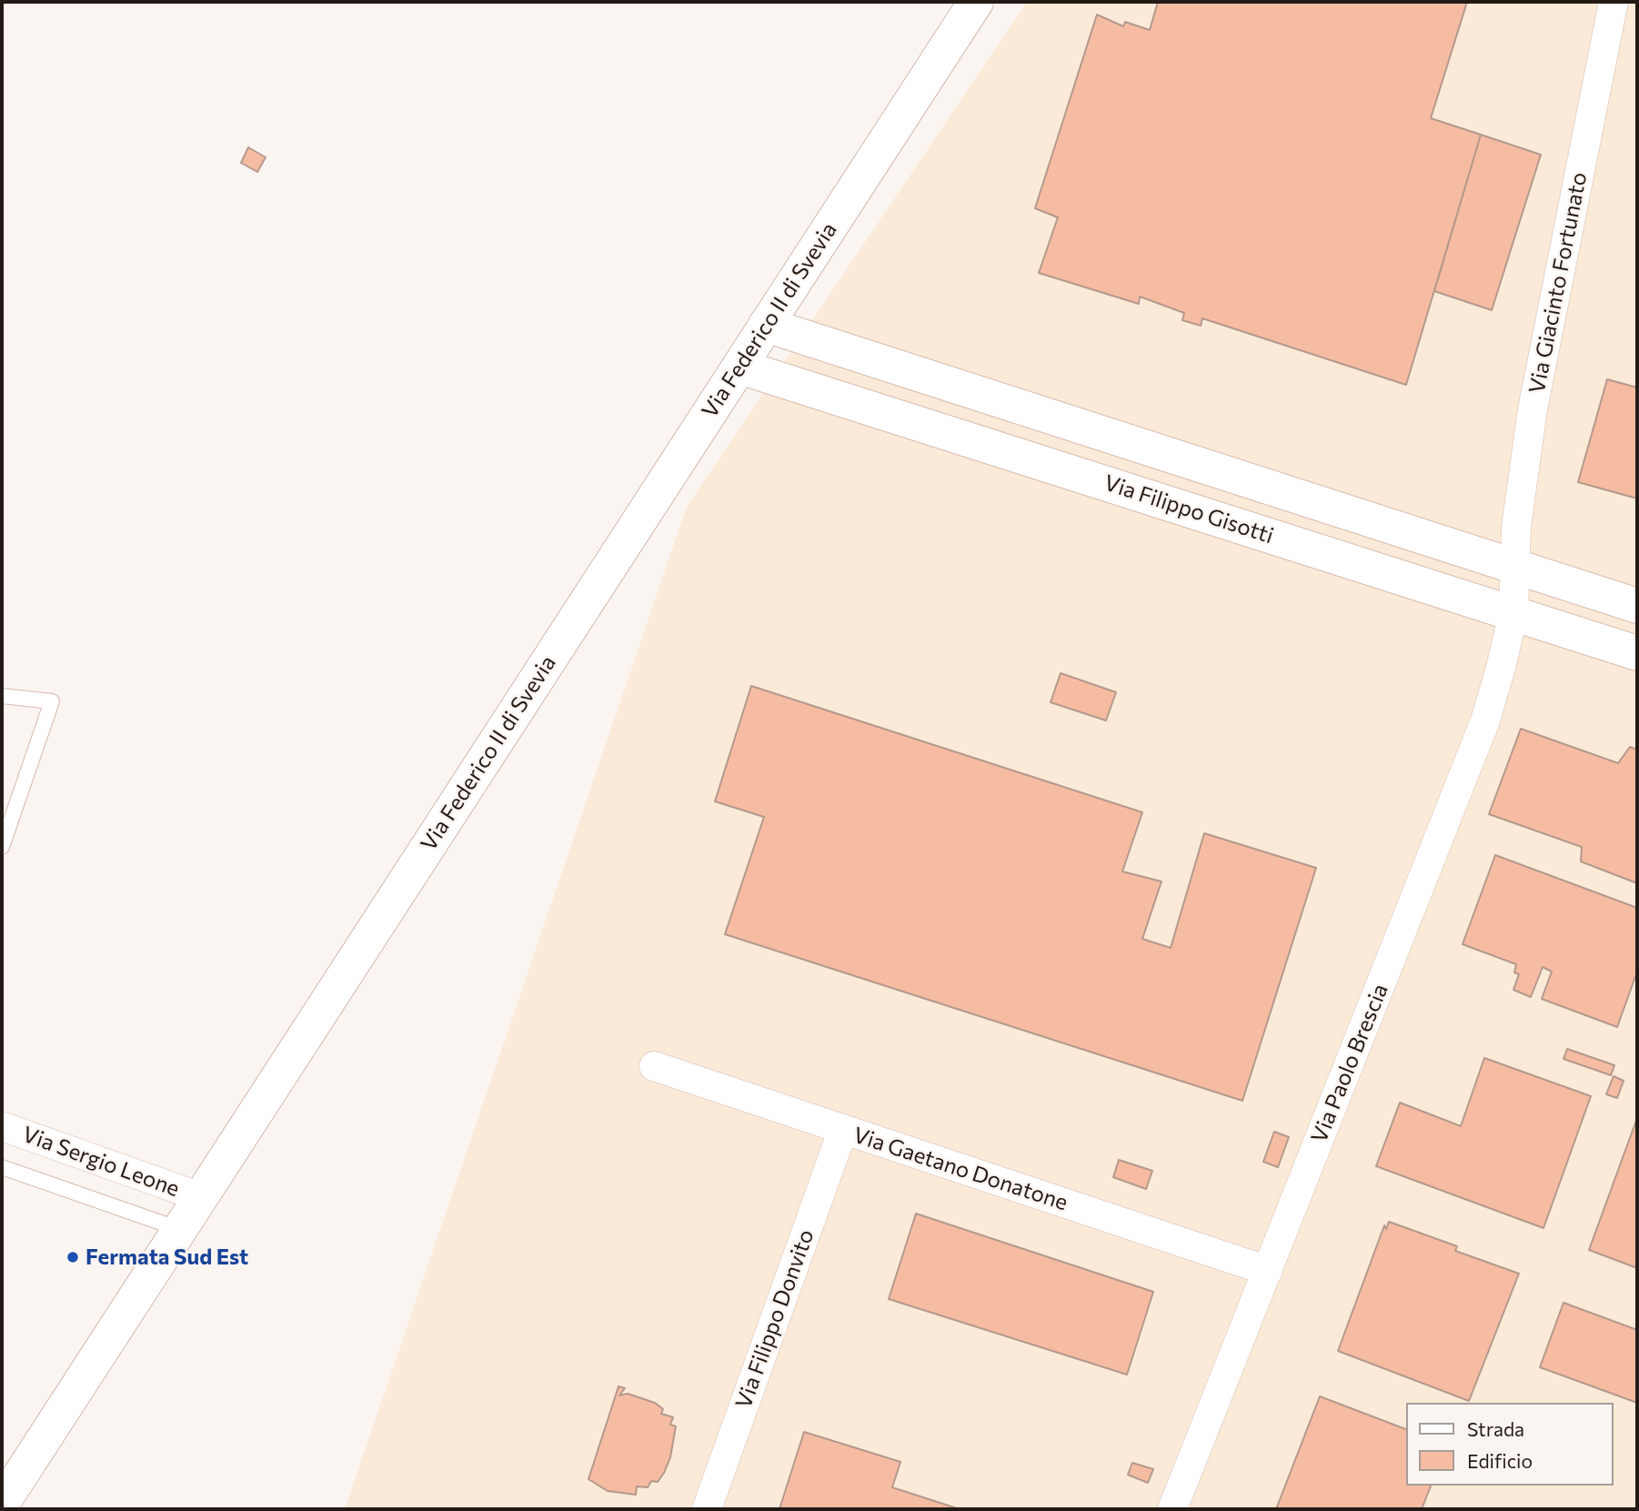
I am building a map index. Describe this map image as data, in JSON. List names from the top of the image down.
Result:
{
  "streets": {
    "street": [
      "Via Giacinto Fortunato",
      "Via Federico II di Svevia",
      "Via Filippo Gisotti",
      "Via Paolo Brescia",
      "Via Sergio Leone",
      "Via Gaetano Donatone",
      "Via Filippo Donvito"
    ]
  },
  "crossings": [
    ["Via Giacinto Fortunato", "Via Filippo Gisotti"],
    ["Via Giacinto Fortunato", "Via Paolo Brescia"],
    ["Via Federico II di Svevia", "Via Filippo Gisotti"],
    ["Via Federico II di Svevia", "Via Sergio Leone"],
    ["Via Filippo Gisotti", "Via Paolo Brescia"],
    ["Via Paolo Brescia", "Via Gaetano Donatone"],
    ["Via Gaetano Donatone", "Via Filippo Donvito"]
  ],
  "places": ["Fermata Sud Est"],
  "legend": ["Strada", "Edificio"]
}
